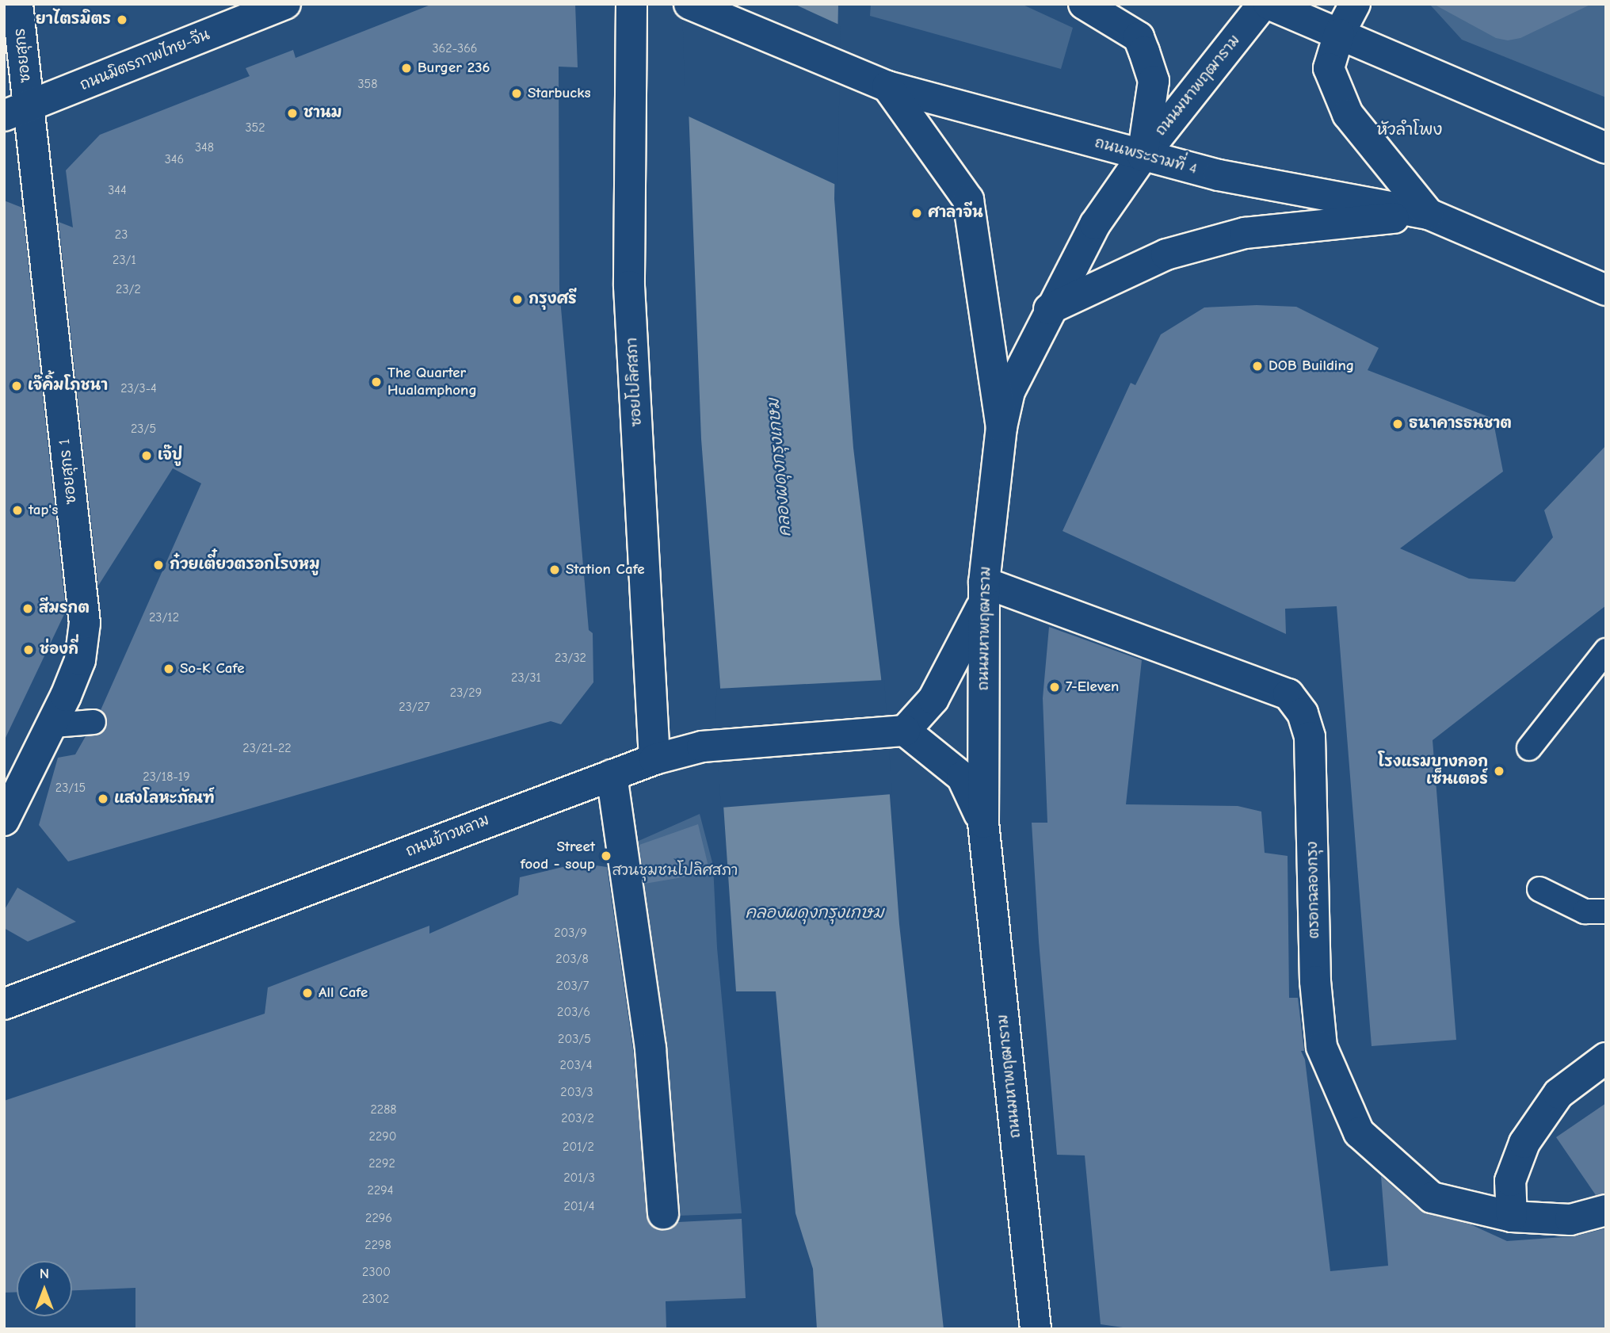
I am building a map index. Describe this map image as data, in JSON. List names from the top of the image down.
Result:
{
  "streets": {
    "street": [
      "ซอยสุกร",
      "ถนนมิตรภาพไทย-จีน",
      "ถนนมหาพฤฒาราม",
      "ถนนพระรามที่ 4",
      "ซอยโปลิศสภา",
      "ซอยสุกร 1",
      "ถนนข้าวหลาม",
      "ตรอกฉลองกรุง"
    ]
  },
  "crossings": [
    ["ซอยสุกร", "ถนนมิตรภาพไทย-จีน"],
    ["ซอยสุกร", "ซอยสุกร 1"],
    ["ถนนมิตรภาพไทย-จีน", "ซอยสุกร 1"],
    ["ถนนมหาพฤฒาราม", "ถนนพระรามที่ 4"],
    ["ถนนมหาพฤฒาราม", "ตรอกฉลองกรุง"],
    ["ซอยโปลิศสภา", "ถนนข้าวหลาม"]
  ],
  "districts": ["หัวลำโพง"],
  "water": ["คลองผดุงกรุงเกษม"],
  "parks": ["สวนชุมชนโปลิศสภา"],
  "places": [
    "ยาไตรมิตร",
    "Burger 236",
    "Starbucks",
    "ชานม",
    "ศาลาจีน",
    "กรุงศรี",
    "DOB Building",
    "The Quarter Hualamphong",
    "เจ๊คิ้มโภชนา",
    "ธนาคารธนชาต",
    "เจ๊ปู",
    "tap's",
    "ก๋วยเตี๋ยวตรอกโรงหมู",
    "Station Cafe",
    "สีมรกต",
    "ช่องกี่",
    "So-K Cafe",
    "7-Eleven",
    "โรงแรมบางกอก เซ็นเตอร์",
    "แสงโลหะภัณฑ์",
    "Street food - soup",
    "All Cafe"
  ],
  "house_numbers": [
    "362-366",
    "358",
    "352",
    "348",
    "346",
    "344",
    "23",
    "23/1",
    "23/2",
    "23/3-4",
    "23/5",
    "23/12",
    "23/32",
    "23/31",
    "23/29",
    "23/27",
    "23/21-22",
    "23/18-19",
    "23/15",
    "203/9",
    "203/8",
    "203/7",
    "203/6",
    "203/5",
    "203/4",
    "203/3",
    "2288",
    "203/2",
    "2290",
    "201/2",
    "2292",
    "201/3",
    "2294",
    "201/4",
    "2296",
    "2298",
    "2300",
    "2302"
  ],
  "north": "top"
}
